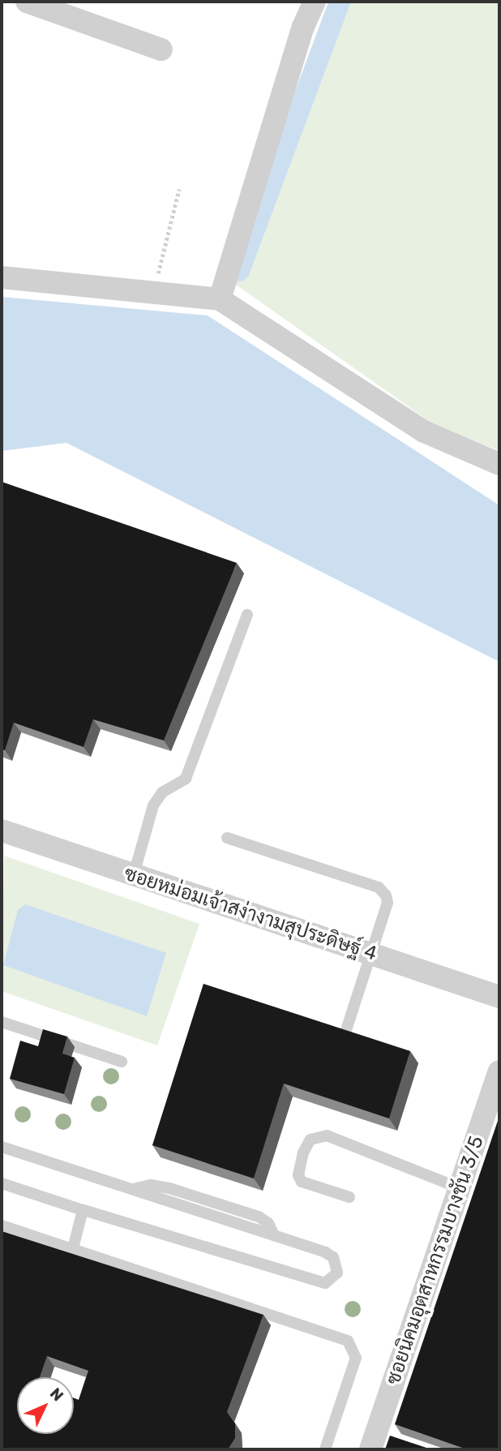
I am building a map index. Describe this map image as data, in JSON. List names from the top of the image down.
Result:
{
  "streets": {
    "street": ["ซอยหม่อมเจ้าสง่างามสุประดิษฐ์ 4", "ซอยนิคมอุตสาหกรรมบางชัน 3/5"]
  },
  "north": "top right"
}
